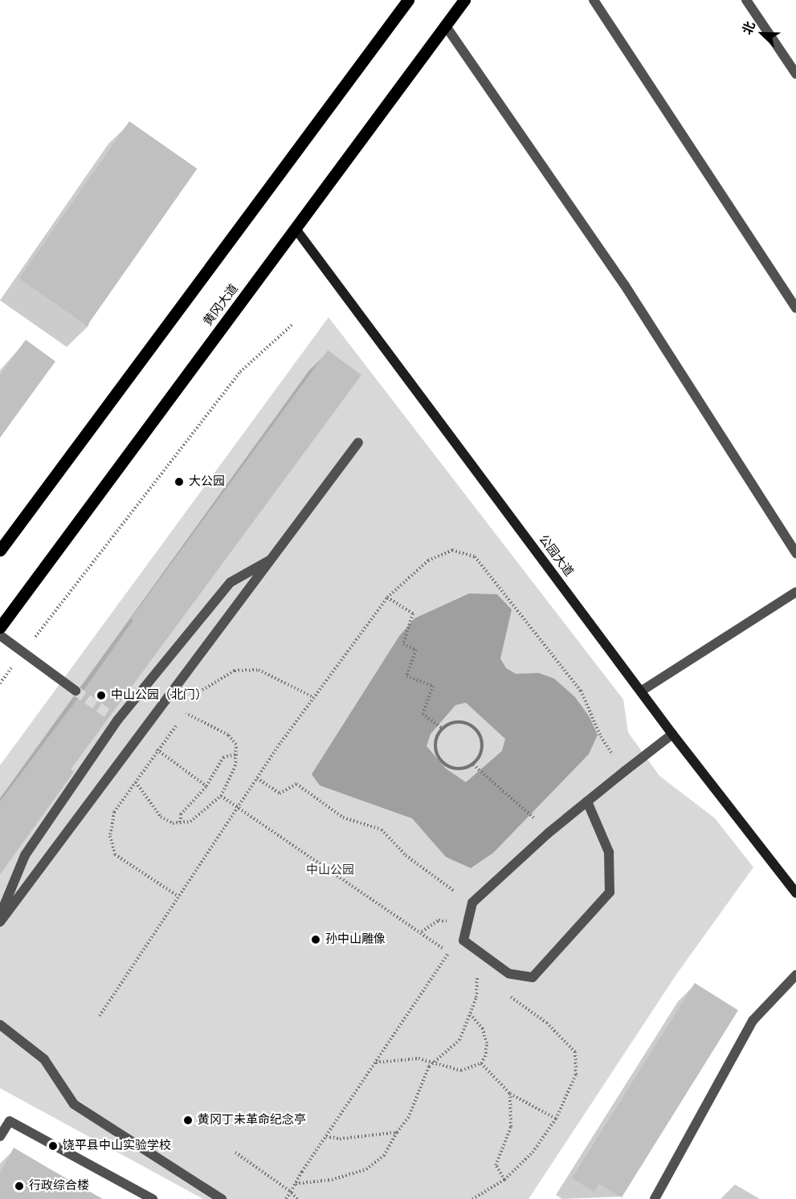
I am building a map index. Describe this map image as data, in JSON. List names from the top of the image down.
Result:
{
  "streets": {
    "main road": ["黄冈大道", "公园大道"]
  },
  "parks": ["中山公园"],
  "places": [
    "大公园",
    "中山公园（北门）",
    "孙中山雕像",
    "黄冈丁未革命纪念亭",
    "饶平县中山实验学校",
    "行政综合楼"
  ],
  "north": "top left"
}
